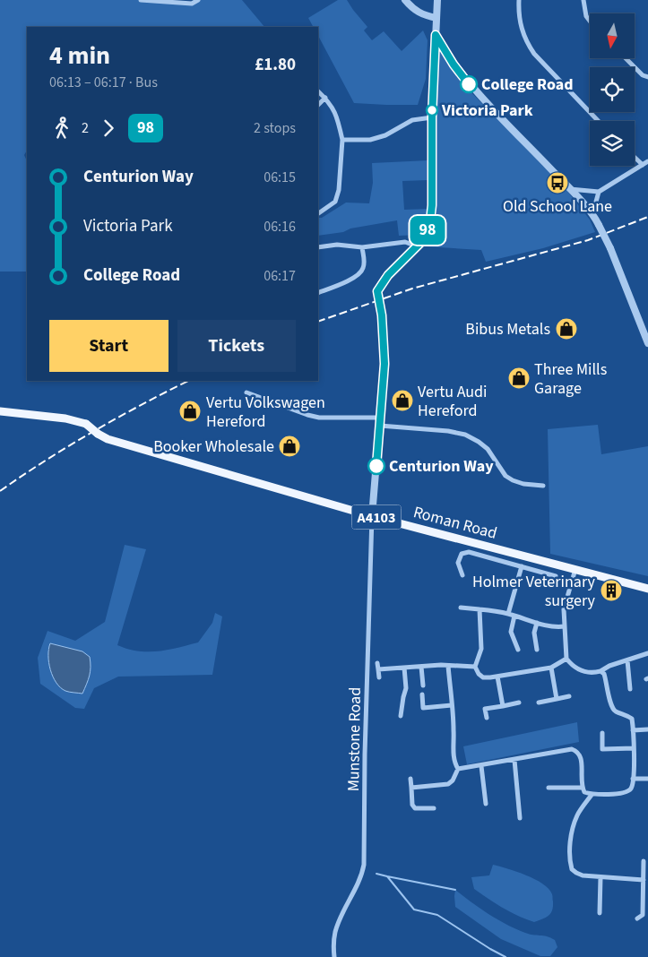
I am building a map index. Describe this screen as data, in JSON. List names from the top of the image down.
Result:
{
  "streets": {
    "main road": ["A4103", "Roman Road"],
    "street": ["Munstone Road"]
  },
  "crossings": [
    ["Roman Road", "Munstone Road"]
  ],
  "places": {
    "other": ["College Road", "Victoria Park", "Centurion Way"],
    "bus stop": ["Old School Lane"],
    "shop": [
      "Bibus Metals",
      "Three Mills Garage",
      "Vertu Audi Hereford",
      "Vertu Volkswagen Hereford",
      "Booker Wholesale"
    ],
    "building": ["Holmer Veterinary surgery"]
  },
  "lines": ["bus line 98"],
  "north": "bottom",
  "page": {
    "on_map": "98",
    "heading": ["4 min", "06:13 – 06:17 · Bus", "£1.80"],
    "legs": ["2", "98", "2 stops"],
    "list": [
      {
        "name": "Centurion Way",
        "value": "06:15"
      },
      {
        "name": "Victoria Park",
        "value": "06:16"
      },
      {
        "name": "College Road",
        "value": "06:17"
      }
    ],
    "buttons": ["Start", "Tickets"]
  }
}
